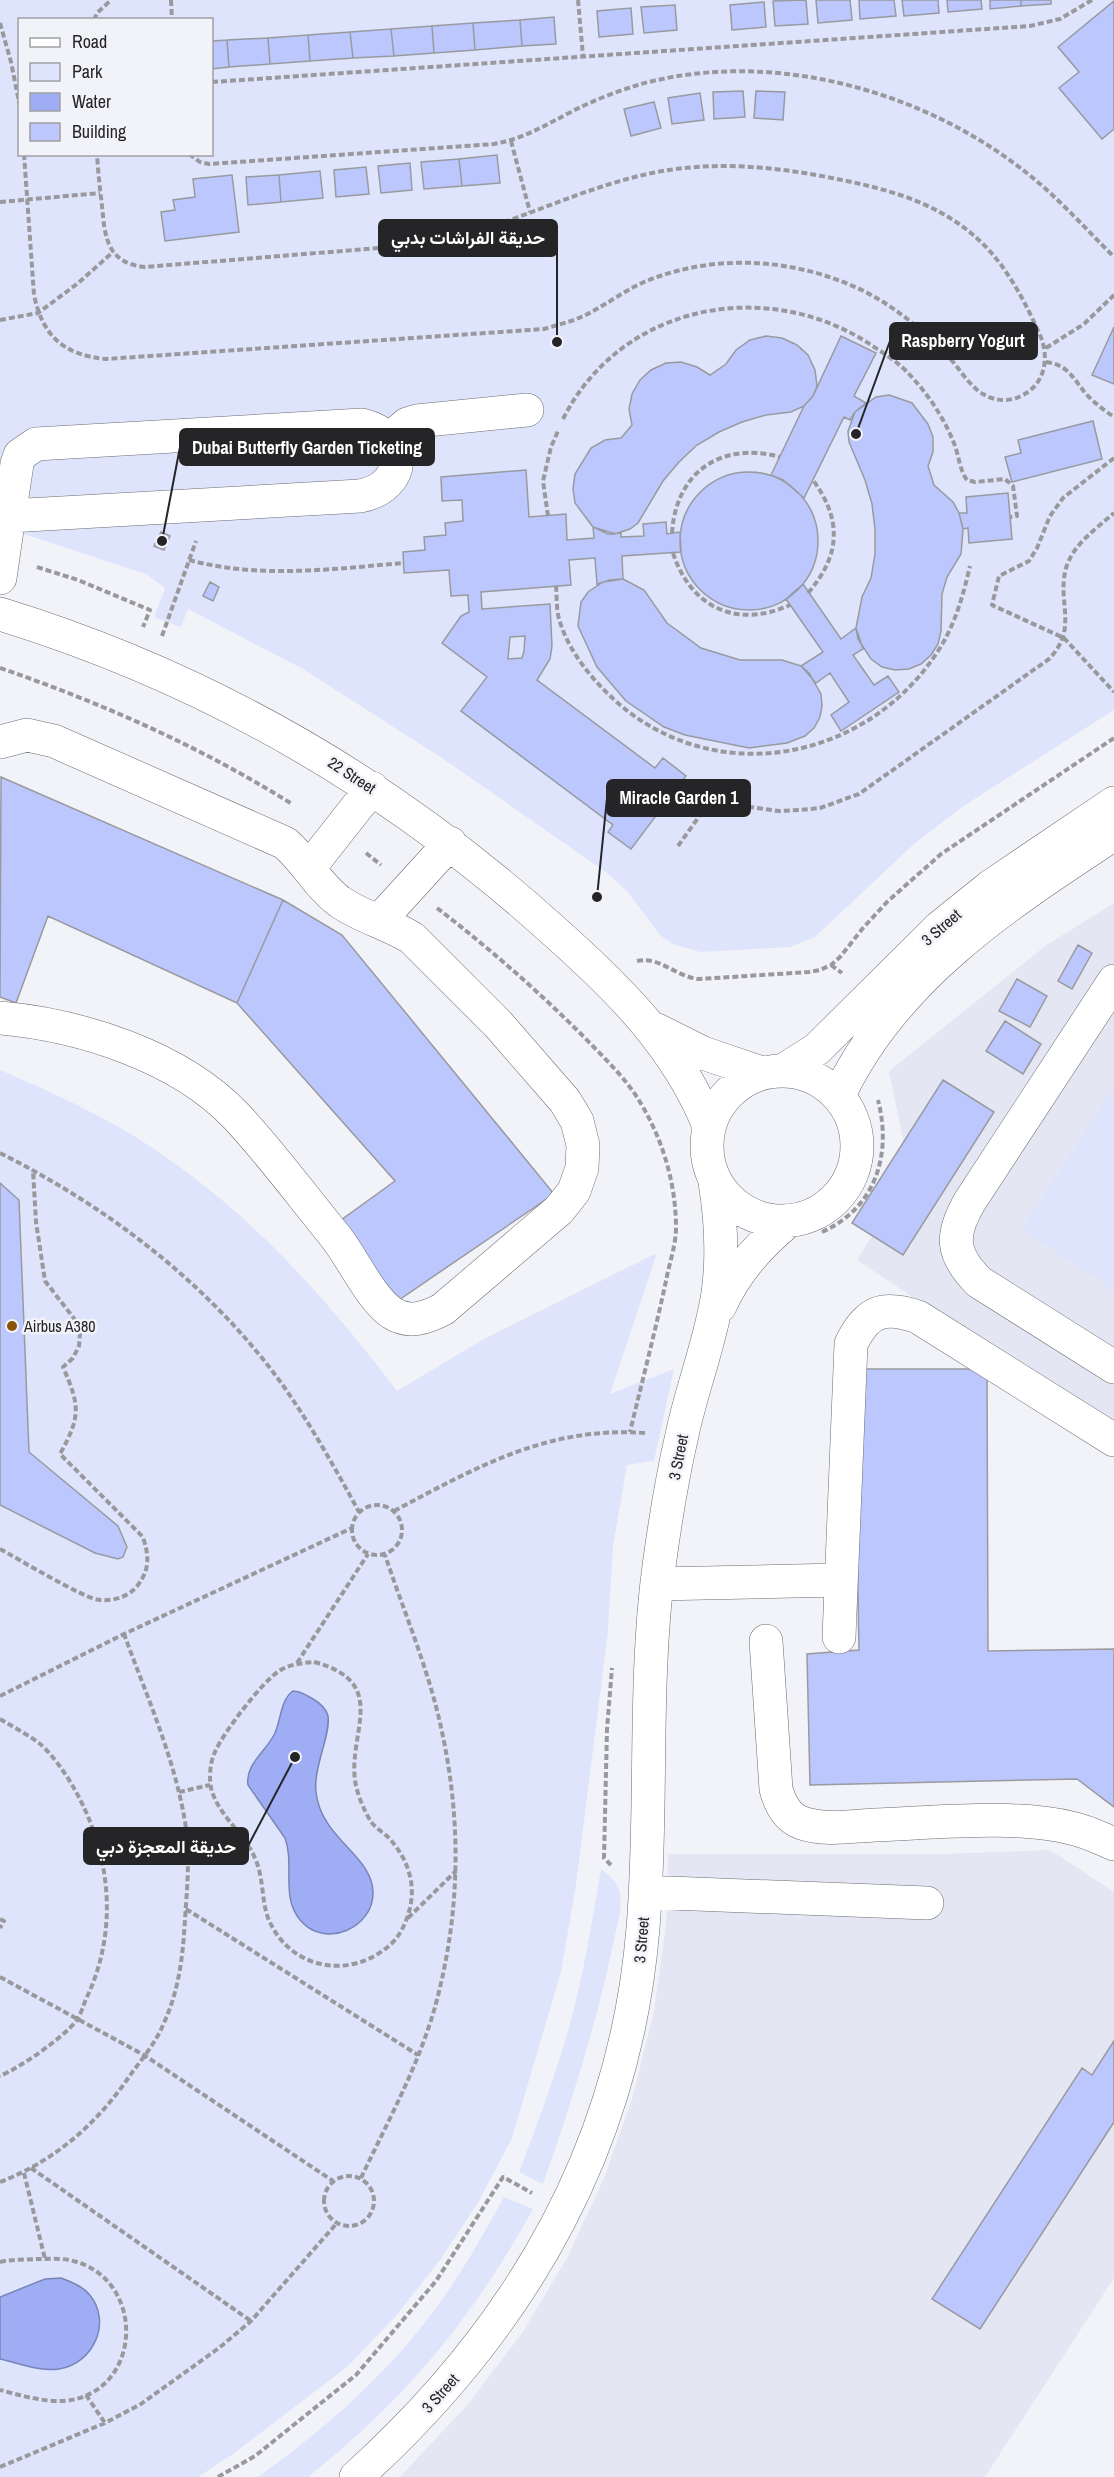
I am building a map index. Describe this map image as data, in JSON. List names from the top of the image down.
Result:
{
  "streets": {
    "street": ["22 Street", "3 Street"]
  },
  "crossings": [
    ["22 Street", "3 Street"]
  ],
  "places": [
    "حديقة الفراشات بدبي",
    "Raspberry Yogurt",
    "Dubai Butterfly Garden Ticketing",
    "Miracle Garden 1",
    "Airbus A380",
    "حديقة المعجزة دبي"
  ],
  "legend": [
    "Road",
    "Park",
    "Water",
    "Building"
  ]
}
